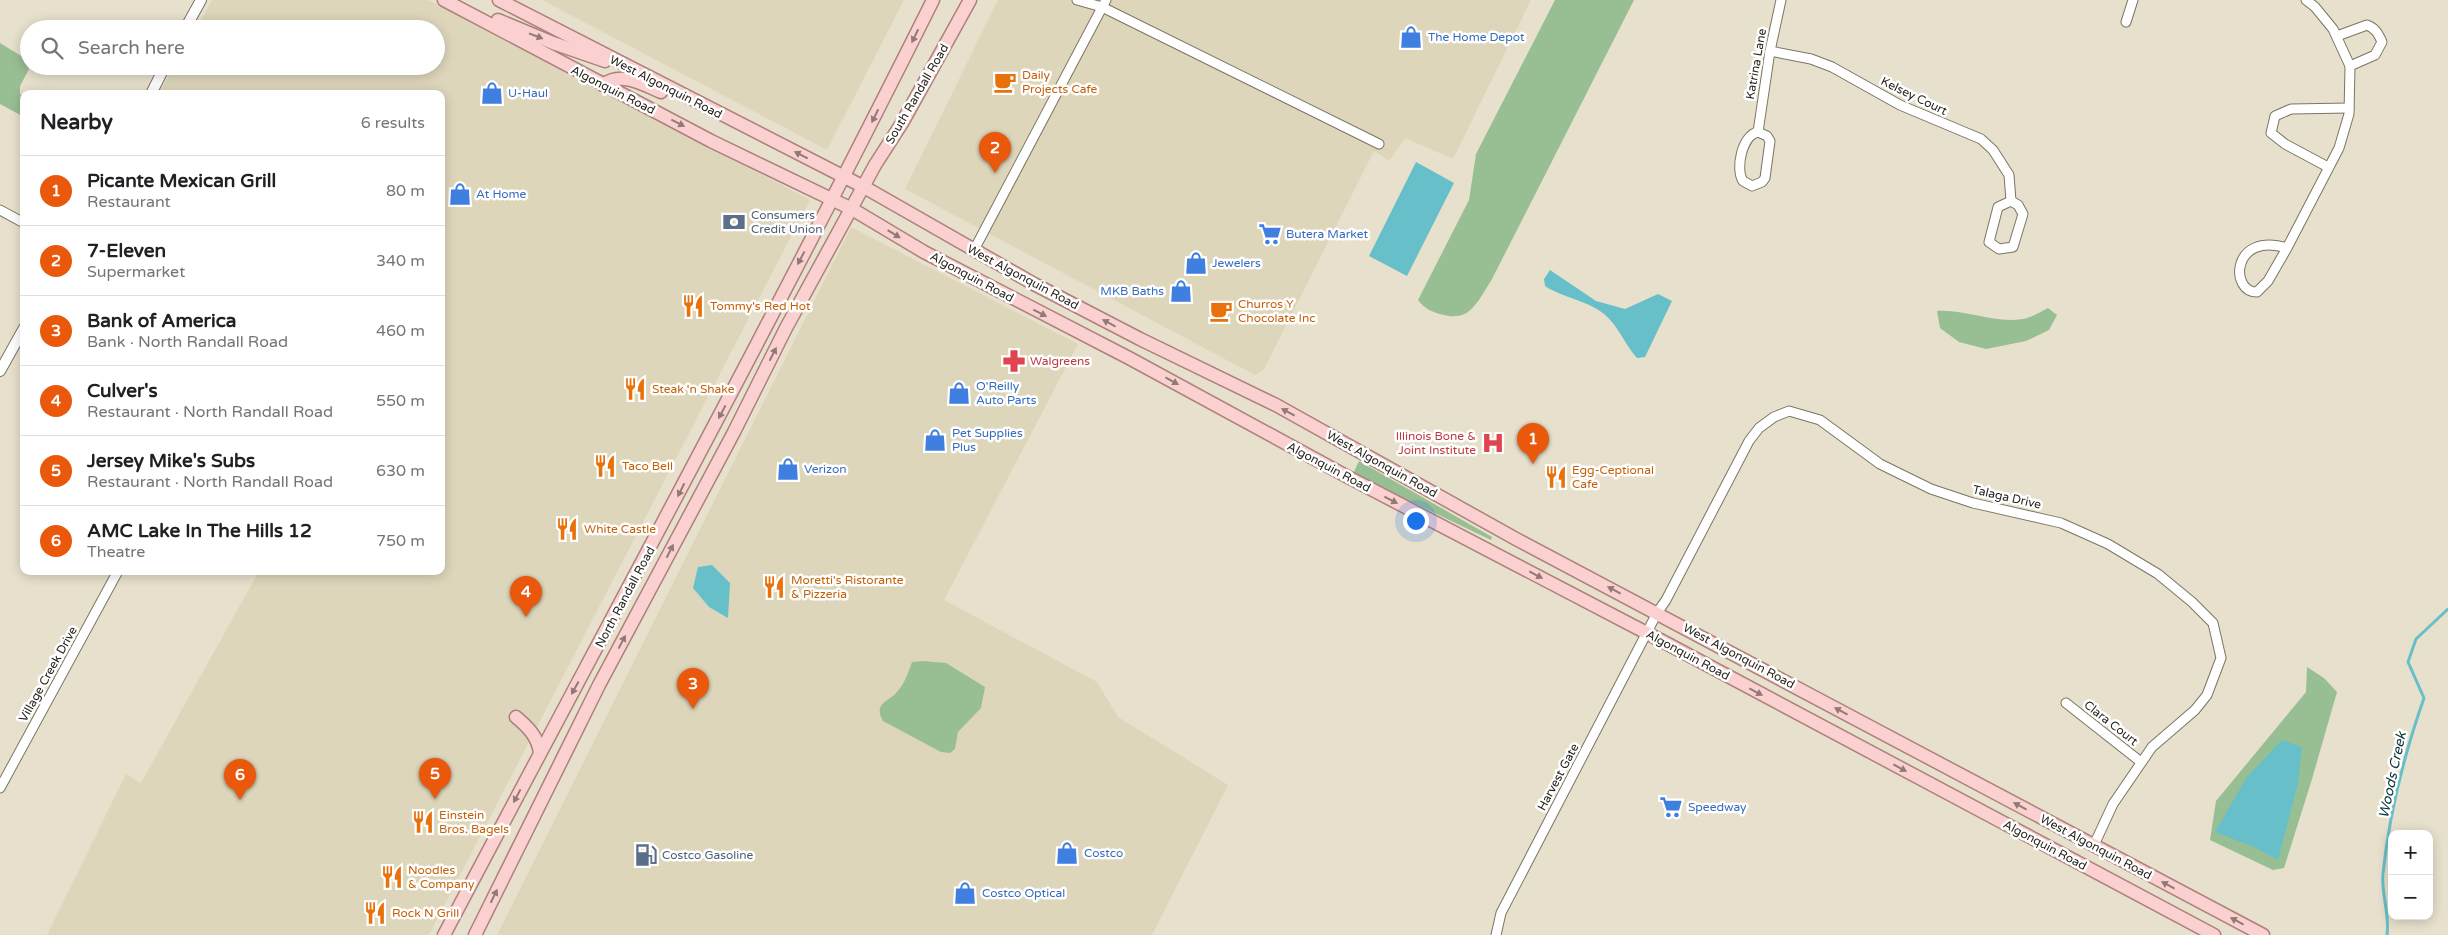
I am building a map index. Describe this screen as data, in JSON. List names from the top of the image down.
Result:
{
  "streets": {
    "main road": [
      "West Algonquin Road",
      "Algonquin Road",
      "South Randall Road",
      "North Randall Road"
    ],
    "street": [
      "Katrina Lane",
      "Kelsey Court",
      "Talaga Drive",
      "Village Creek Drive",
      "Clara Court",
      "Harvest Gate"
    ]
  },
  "crossings": [
    ["Katrina Lane", "Kelsey Court"],
    ["West Algonquin Road", "South Randall Road"],
    ["West Algonquin Road", "Talaga Drive"],
    ["West Algonquin Road", "North Randall Road"],
    ["Algonquin Road", "Talaga Drive"],
    ["Algonquin Road", "North Randall Road"],
    ["Algonquin Road", "Harvest Gate"],
    ["South Randall Road", "North Randall Road"],
    ["Talaga Drive", "Clara Court"],
    ["Talaga Drive", "Harvest Gate"]
  ],
  "one_way": ["West Algonquin Road", "Algonquin Road"],
  "water": ["Woods Creek"],
  "places": {
    "shop": [
      "The Home Depot",
      "U-Haul",
      "At Home",
      "Jewelers",
      "MKB Baths",
      "O'Reilly Auto Parts",
      "Pet Supplies Plus",
      "Verizon",
      "Costco",
      "Costco Optical"
    ],
    "cafe": ["Daily Projects Cafe", "Churros Y Chocolate Inc"],
    "bank": ["Consumers Credit Union"],
    "supermarket": ["Butera Market", "Speedway"],
    "restaurant": [
      "Tommy's Red Hot",
      "Steak 'n Shake",
      "Taco Bell",
      "Egg-Ceptional Cafe",
      "White Castle",
      "Moretti's Ristorante & Pizzeria",
      "Einstein Bros. Bagels",
      "Noodles & Company",
      "Rock N Grill"
    ],
    "pharmacy": ["Walgreens"],
    "hospital": ["Illinois Bone & Joint Institute"],
    "fuel station": ["Costco Gasoline"]
  },
  "page": {
    "search": "Search here",
    "heading": ["Nearby", "6 results"],
    "pins": [
      "2",
      "1",
      "4",
      "3",
      "5",
      "6"
    ],
    "list": [
      {
        "mark": "1",
        "name": "Picante Mexican Grill",
        "note": "Restaurant",
        "value": "80 m"
      },
      {
        "mark": "2",
        "name": "7-Eleven",
        "note": "Supermarket",
        "value": "340 m"
      },
      {
        "mark": "3",
        "name": "Bank of America",
        "note": "Bank · North Randall Road",
        "value": "460 m"
      },
      {
        "mark": "4",
        "name": "Culver's",
        "note": "Restaurant · North Randall Road",
        "value": "550 m"
      },
      {
        "mark": "5",
        "name": "Jersey Mike's Subs",
        "note": "Restaurant · North Randall Road",
        "value": "630 m"
      },
      {
        "mark": "6",
        "name": "AMC Lake In The Hills 12",
        "note": "Theatre",
        "value": "750 m"
      }
    ],
    "map_buttons": ["+", "−"]
  }
}
